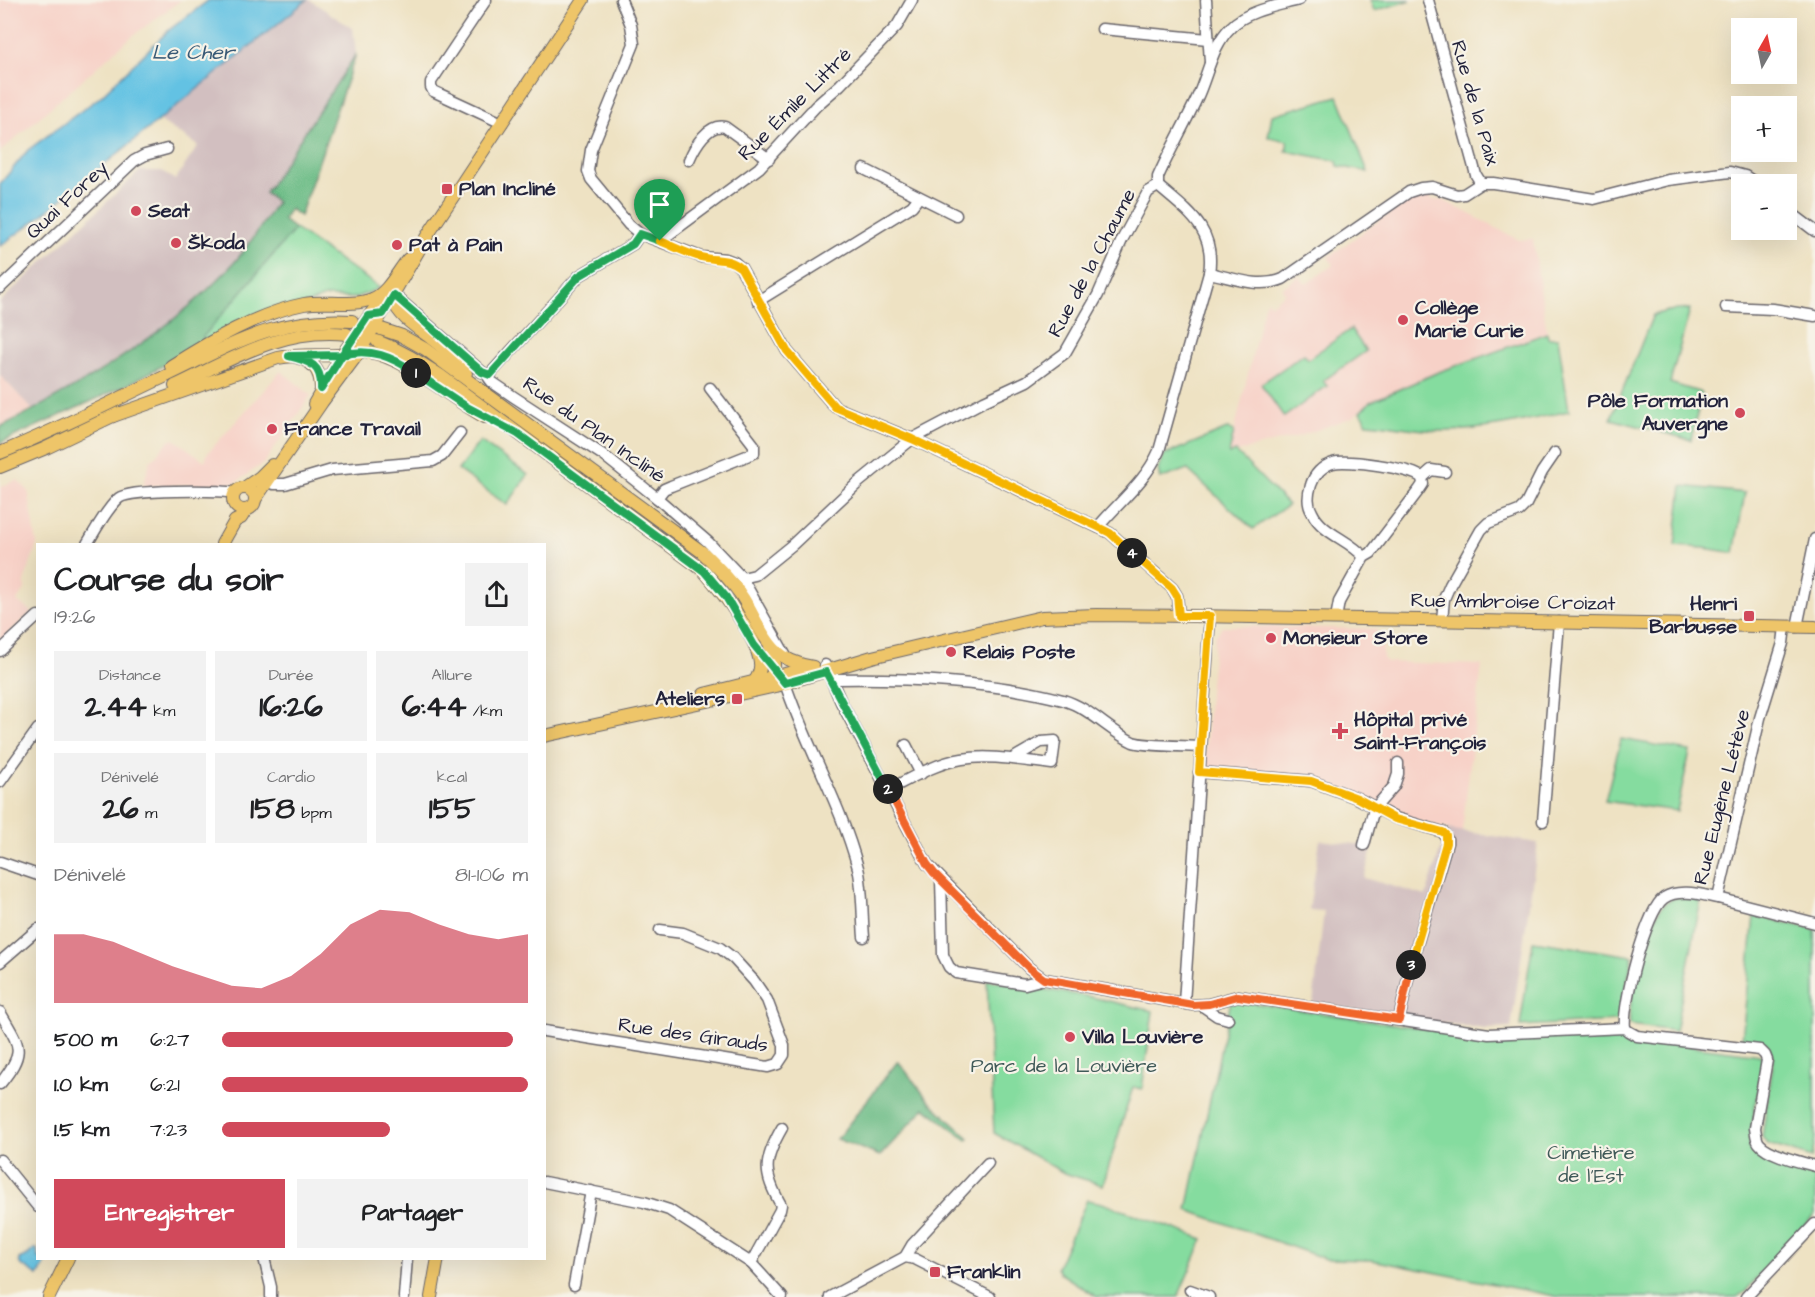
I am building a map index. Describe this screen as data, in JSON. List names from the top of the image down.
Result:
{
  "streets": {
    "main road": ["Rue Ambroise Croizat"],
    "street": [
      "Rue de la Paix",
      "Rue Émile Littré",
      "Quai Forey",
      "Rue de la Chaume",
      "Rue du Plan Incliné",
      "Rue Eugène Létève",
      "Rue des Girauds"
    ]
  },
  "crossings": [
    ["Rue de la Chaume", "Rue du Plan Incliné"],
    ["Rue Ambroise Croizat", "Rue Eugène Létève"]
  ],
  "water": ["Le Cher"],
  "parks": ["Parc de la Louvière", "Cimetière de l’Est"],
  "places": {
    "transit": [
      "Plan Incliné",
      "Henri Barbusse",
      "Ateliers",
      "Franklin"
    ],
    "other": [
      "Seat",
      "Škoda",
      "Pat à Pain",
      "Collège Marie Curie",
      "Pôle Formation Auvergne",
      "France Travail",
      "Monsieur Store",
      "Relais Poste",
      "Villa Louvière"
    ],
    "health": ["Hôpital privé Saint-François"]
  },
  "north": "top",
  "page": {
    "map_buttons": ["+", "−"],
    "pins": [
      "1",
      "4",
      "2",
      "3"
    ],
    "heading": ["Course du soir", "19:26"],
    "stats": [
      ["Distance", "2.44 km"],
      ["Durée", "16:26"],
      ["Allure", "6:44 /km"],
      ["Dénivelé", "26 m"],
      ["Cardio", "158 bpm"],
      ["kcal", "155"]
    ],
    "chart": ["Dénivelé", "81–106 m"],
    "list": [
      {
        "name": "500 m",
        "note": "6:27"
      },
      {
        "name": "1.0 km",
        "note": "6:21"
      },
      {
        "name": "1.5 km",
        "note": "7:23"
      }
    ],
    "buttons": ["Enregistrer", "Partager"]
  }
}
